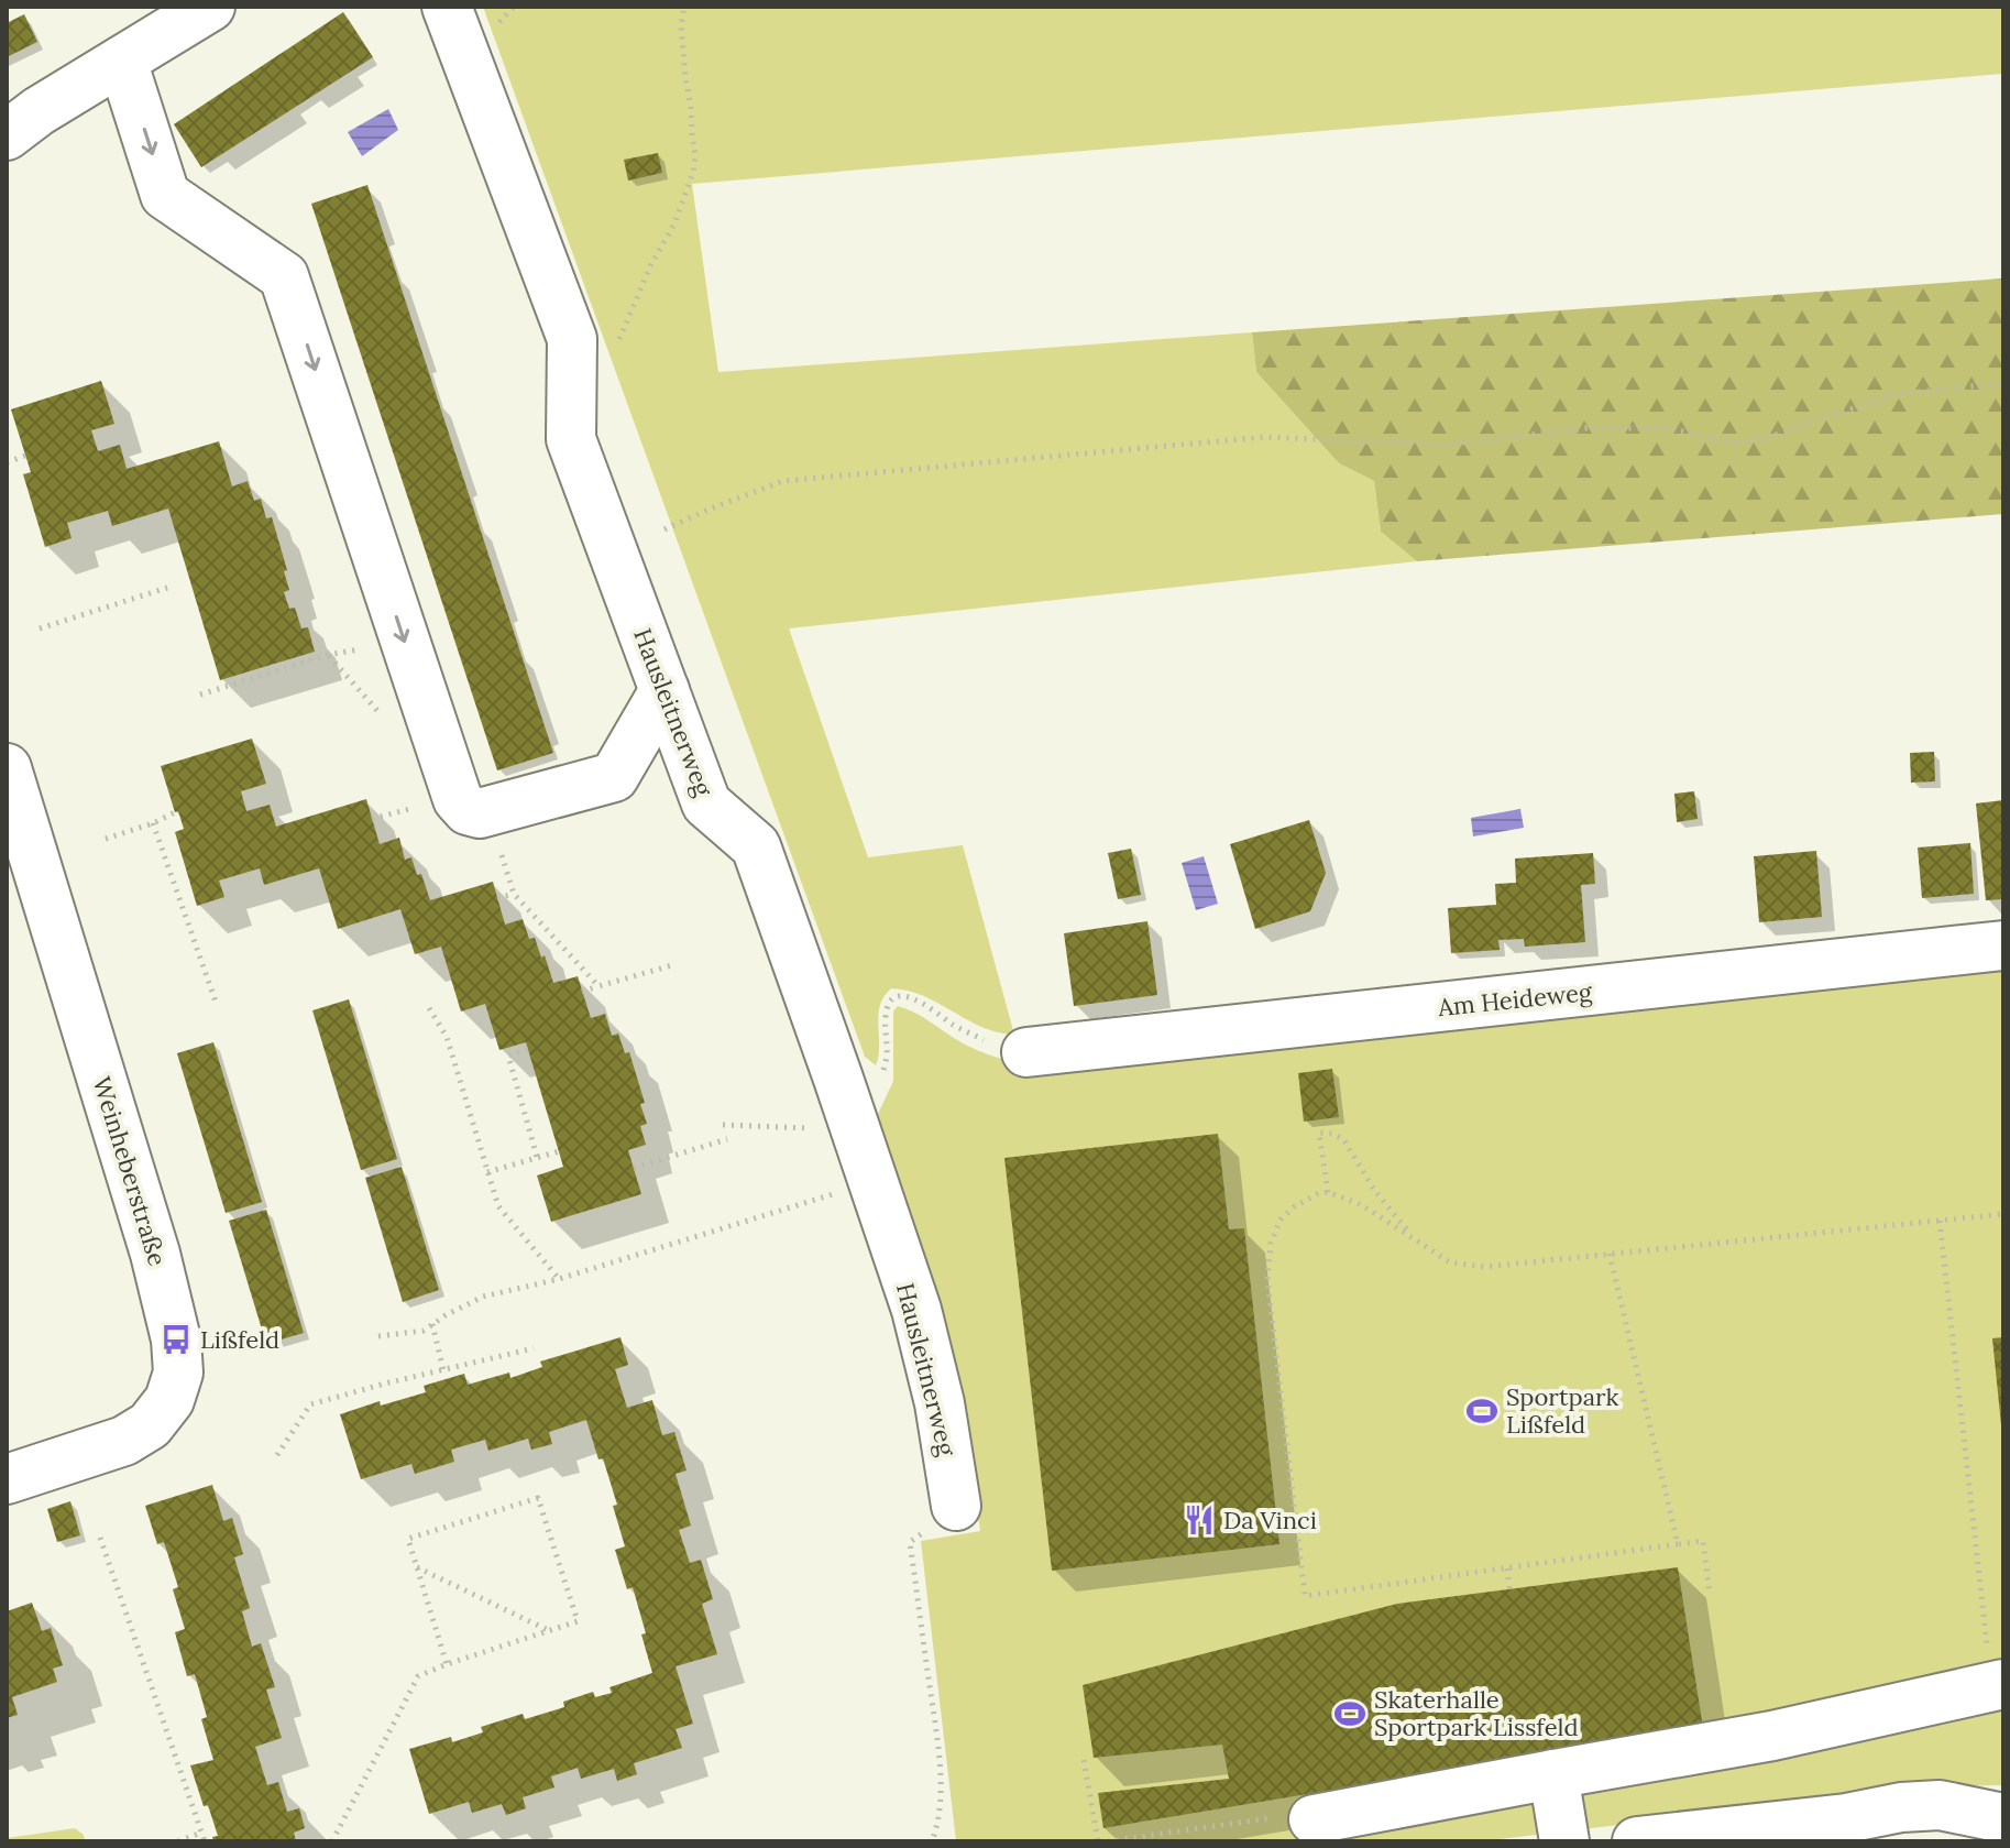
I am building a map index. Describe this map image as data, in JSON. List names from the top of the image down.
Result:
{
  "streets": {
    "street": ["Hausleitnerweg", "Am Heideweg", "Weinheberstraße"]
  },
  "places": {
    "bus stop": ["Lißfeld"],
    "sports": ["Sportpark Lißfeld", "Skaterhalle Sportpark Lissfeld"],
    "restaurant": ["Da Vinci"]
  }
}
